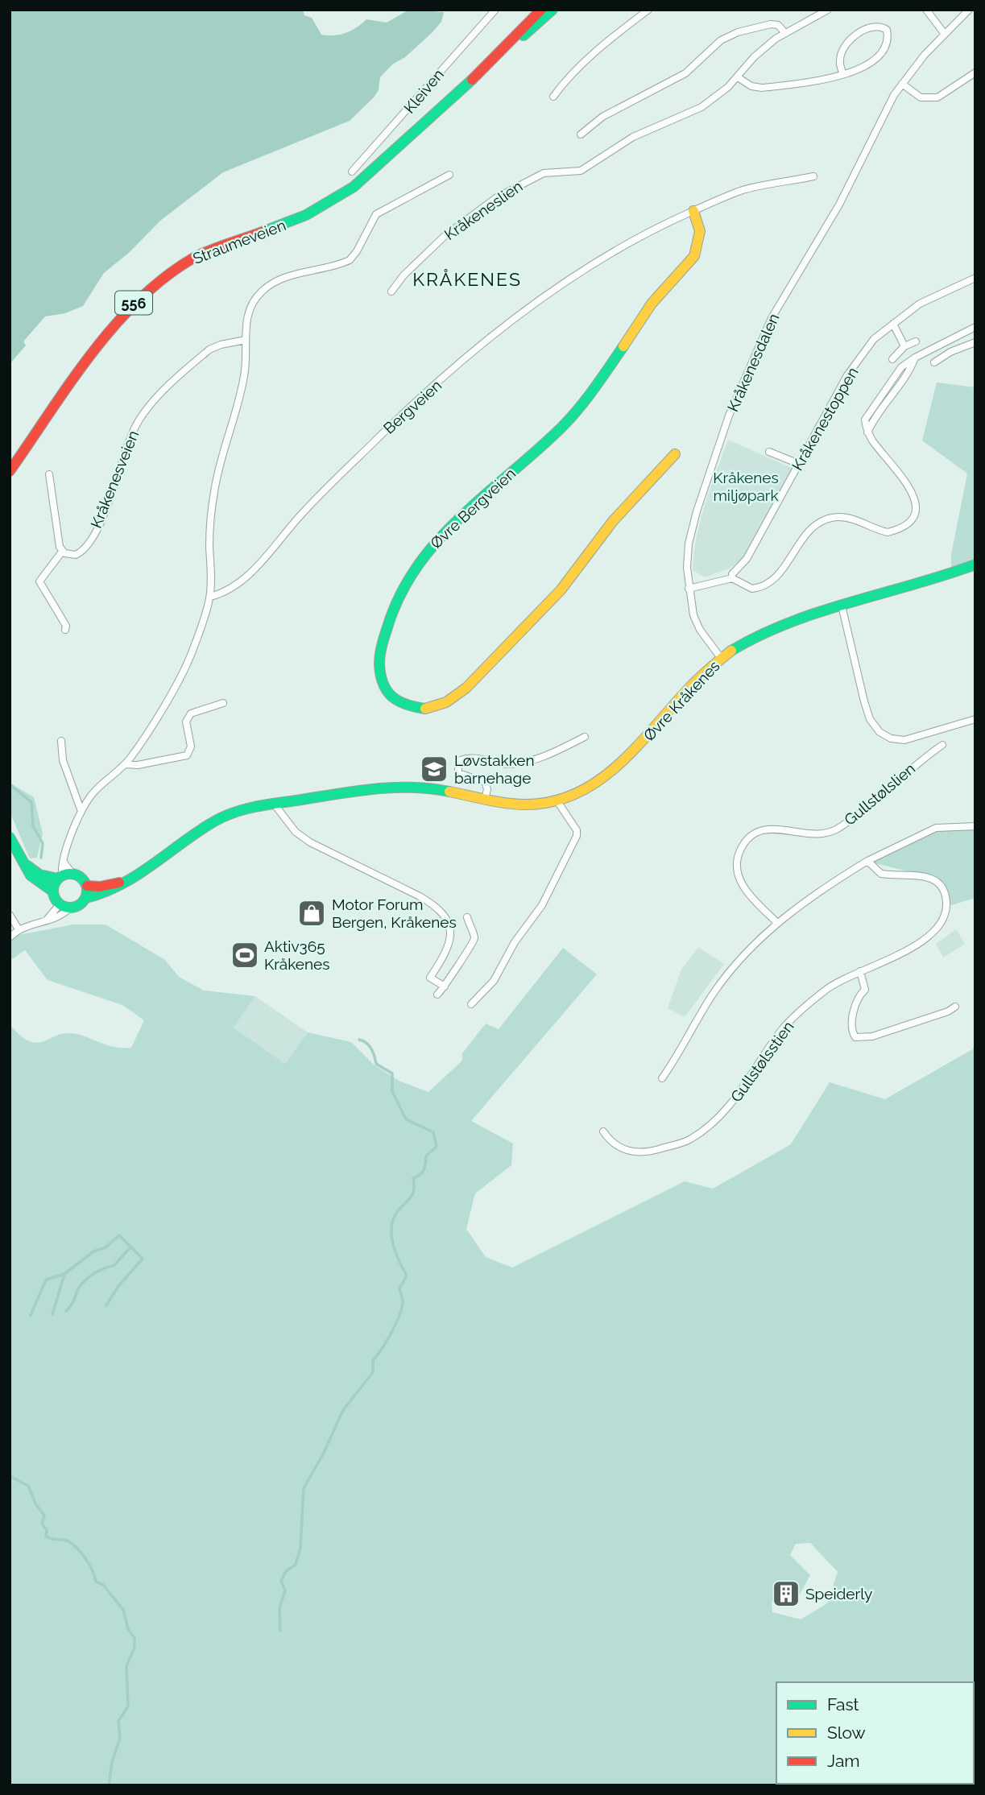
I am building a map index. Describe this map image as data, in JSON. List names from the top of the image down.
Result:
{
  "streets": {
    "main road": [
      "Straumeveien",
      "556",
      "Øvre Bergveien",
      "Øvre Kråkenes"
    ],
    "street": [
      "Kleiven",
      "Kråkeneslien",
      "Kråkenesdalen",
      "Bergveien",
      "Kråkenestoppen",
      "Kråkenesveien",
      "Gullstølslien",
      "Gullstølsstien"
    ]
  },
  "crossings": [
    ["Kråkenesdalen", "Øvre Kråkenes"],
    ["Bergveien", "Øvre Bergveien"]
  ],
  "districts": ["KRÅKENES"],
  "parks": ["Kråkenes miljøpark"],
  "places": {
    "school or university": ["Løvstakken barnehage"],
    "shop": ["Motor Forum Bergen, Kråkenes"],
    "sports": ["Aktiv365 Kråkenes"],
    "building": ["Speiderly"]
  },
  "legend": ["Fast", "Slow", "Jam"]
}
